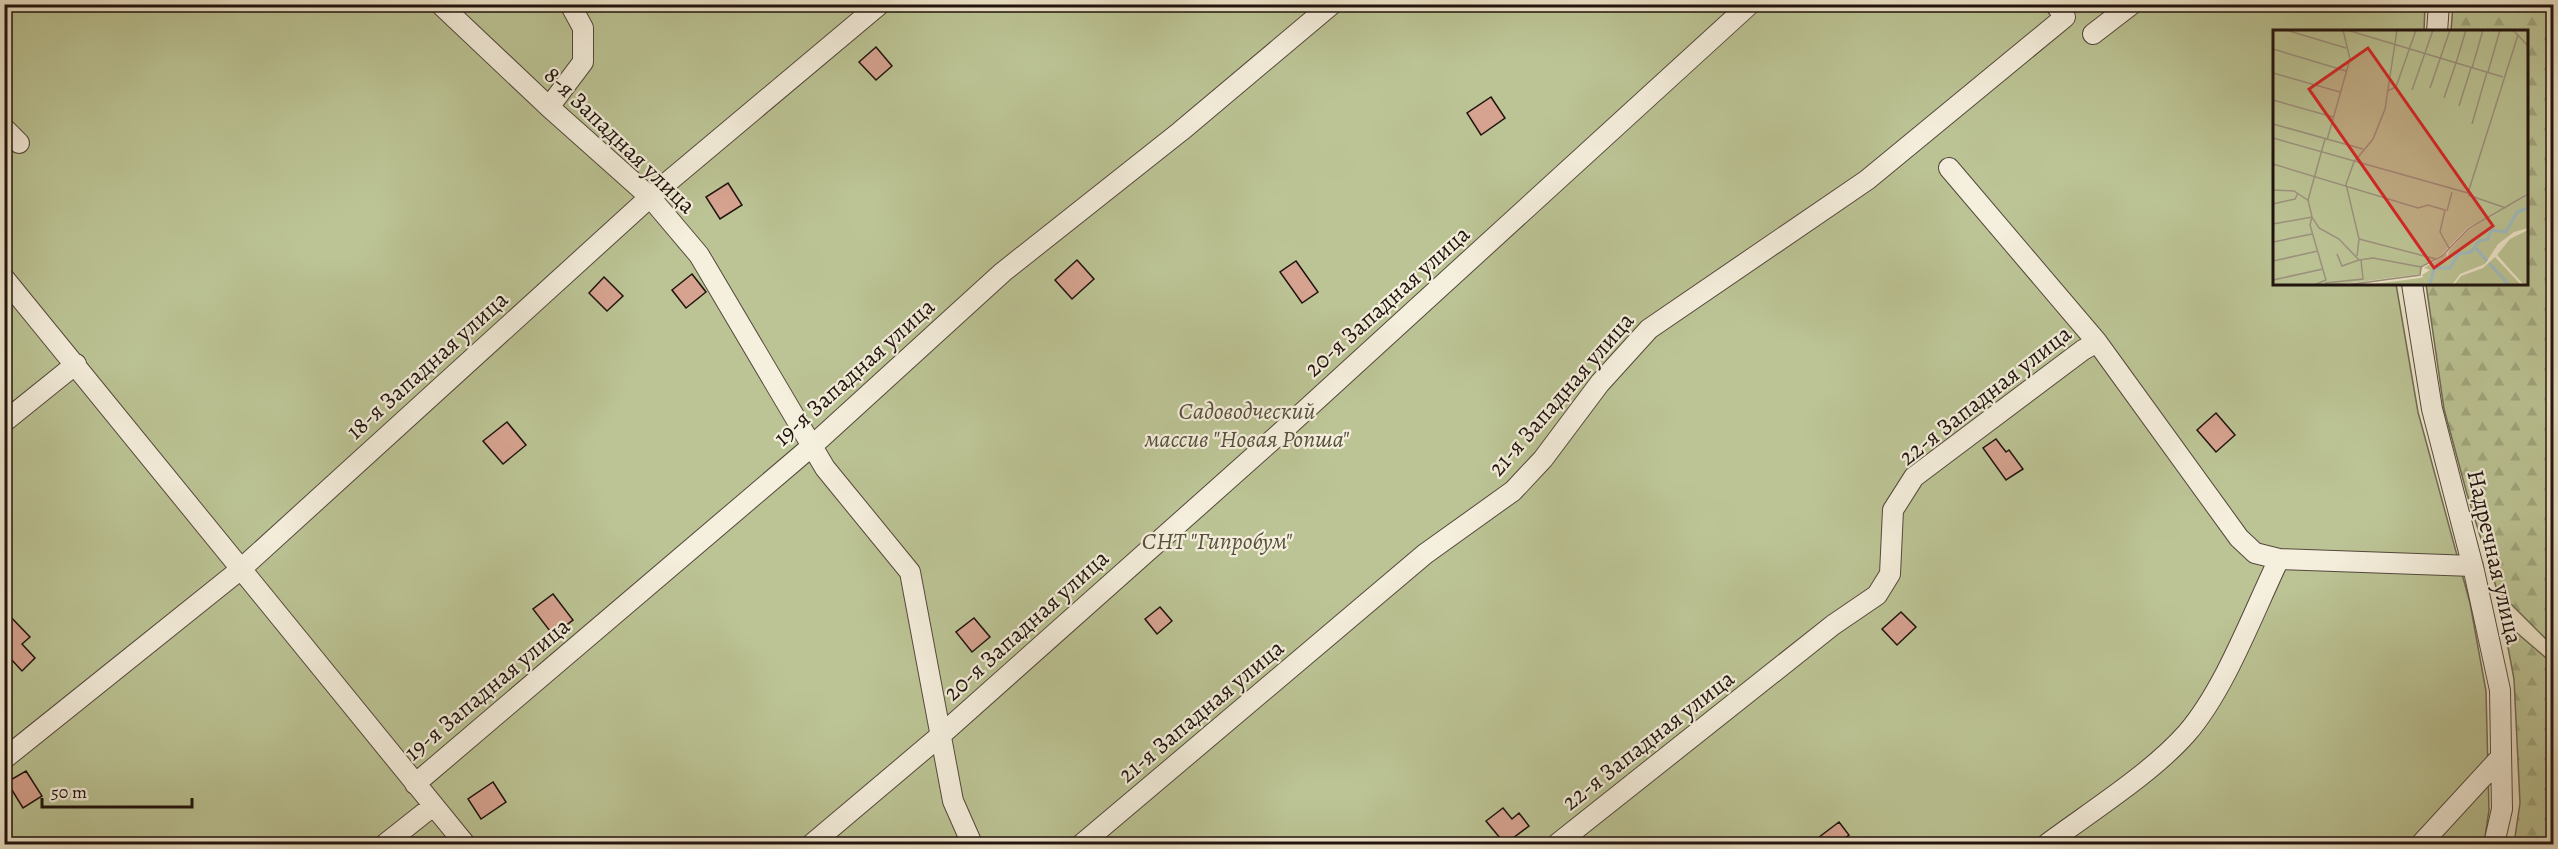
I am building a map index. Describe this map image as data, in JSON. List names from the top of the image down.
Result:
{
  "streets": {
    "street": [
      "8-я Западная улица",
      "20-я Западная улица",
      "18-я Западная улица",
      "19-я Западная улица",
      "21-я Западная улица",
      "22-я Западная улица",
      "Надречная улица"
    ]
  },
  "crossings": [
    ["8-я Западная улица", "20-я Западная улица"],
    ["8-я Западная улица", "18-я Западная улица"],
    ["8-я Западная улица", "19-я Западная улица"],
    ["22-я Западная улица", "Надречная улица"]
  ],
  "parks": ["Садоводческий массив \"Новая Ропша\"", "СНТ \"Гипробум\""],
  "scale_bar": "50 m"
}
